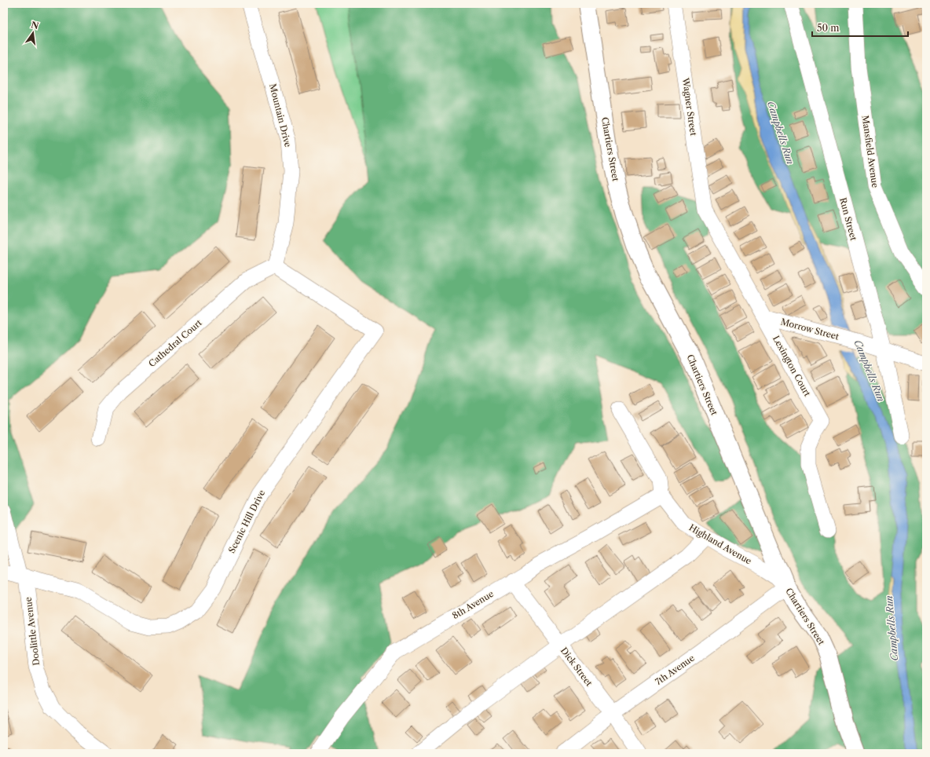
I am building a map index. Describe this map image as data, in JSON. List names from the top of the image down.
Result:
{
  "streets": {
    "main road": ["Chartiers Street"],
    "street": [
      "Wagner Street",
      "Mountain Drive",
      "Mansfield Avenue",
      "Run Street",
      "Morrow Street",
      "Cathedral Court",
      "Lexington Court",
      "Scenic Hill Drive",
      "Highland Avenue",
      "8th Avenue",
      "Doolittle Avenue",
      "Dick Street",
      "7th Avenue"
    ]
  },
  "crossings": [
    ["Wagner Street", "Lexington Court"],
    ["Mountain Drive", "Cathedral Court"],
    ["Mountain Drive", "Scenic Hill Drive"],
    ["Chartiers Street", "Highland Avenue"],
    ["Chartiers Street", "7th Avenue"],
    ["Run Street", "Morrow Street"],
    ["Morrow Street", "Lexington Court"],
    ["Cathedral Court", "Scenic Hill Drive"],
    ["Scenic Hill Drive", "Doolittle Avenue"],
    ["Highland Avenue", "8th Avenue"],
    ["Highland Avenue", "7th Avenue"],
    ["8th Avenue", "Dick Street"],
    ["Dick Street", "7th Avenue"]
  ],
  "water": ["Campbells Run"],
  "scale_bar": "50 m",
  "north": "top"
}
